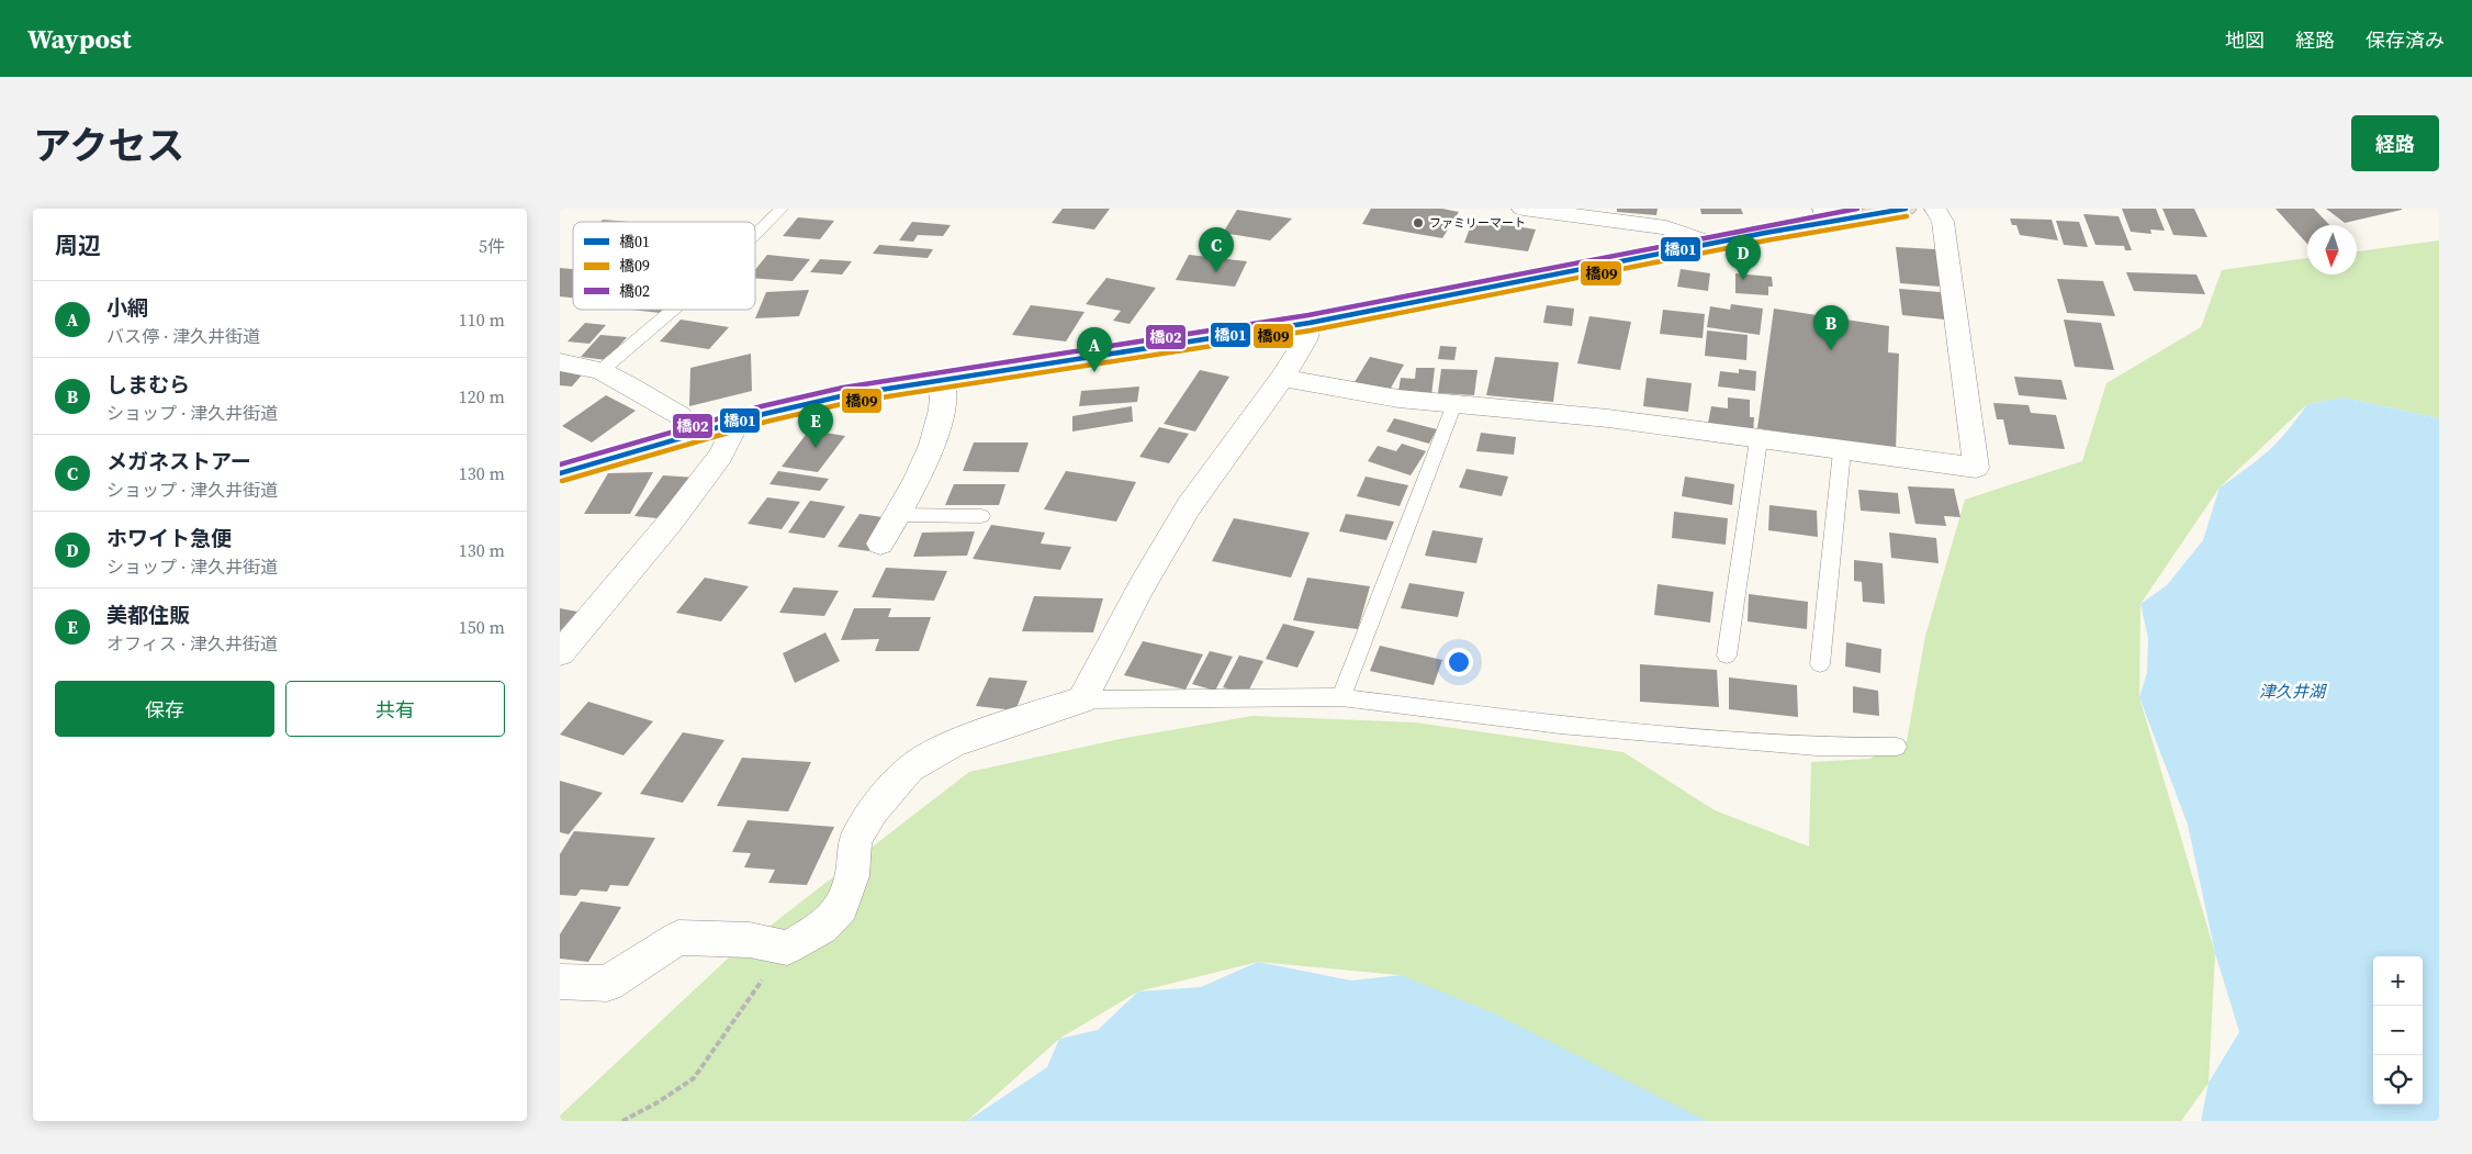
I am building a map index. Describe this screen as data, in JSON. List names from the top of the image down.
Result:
{
  "water": ["津久井湖"],
  "places": ["ファミリーマート"],
  "lines": ["transit line 橋01", "transit line 橋02", "transit line 橋09"],
  "legend": ["橋01", "橋09", "橋02"],
  "north": "bottom",
  "page": {
    "header": "Waypost",
    "nav": ["地図", "経路", "保存済み"],
    "title": "アクセス",
    "buttons": [
      "経路",
      ["保存", "共有"]
    ],
    "heading": ["周辺", "5件"],
    "pins": [
      "C",
      "D",
      "B",
      "A",
      "E"
    ],
    "list": [
      {
        "mark": "A",
        "name": "小網",
        "note": "バス停 · 津久井街道",
        "value": "110 m"
      },
      {
        "mark": "B",
        "name": "しまむら",
        "note": "ショップ · 津久井街道",
        "value": "120 m"
      },
      {
        "mark": "C",
        "name": "メガネストアー",
        "note": "ショップ · 津久井街道",
        "value": "130 m"
      },
      {
        "mark": "D",
        "name": "ホワイト急便",
        "note": "ショップ · 津久井街道",
        "value": "130 m"
      },
      {
        "mark": "E",
        "name": "美都住販",
        "note": "オフィス · 津久井街道",
        "value": "150 m"
      }
    ],
    "map_buttons": ["+", "−"]
  }
}
